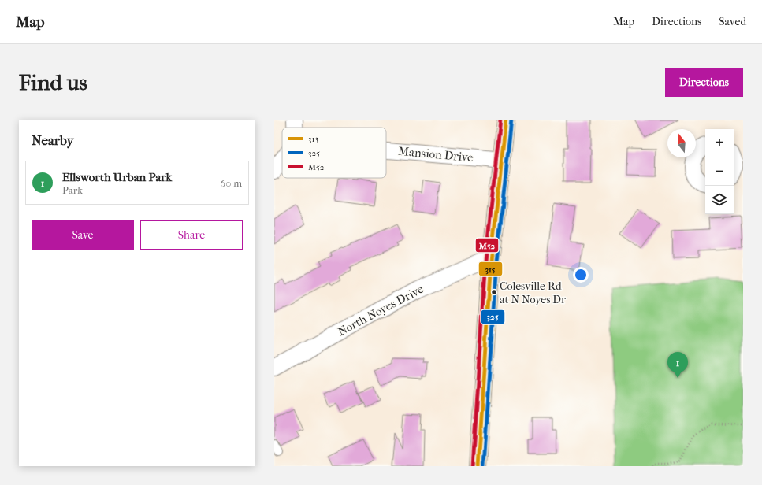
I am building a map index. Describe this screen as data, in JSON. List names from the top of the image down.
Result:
{
  "streets": {
    "street": ["Mansion Drive", "North Noyes Drive"]
  },
  "places": ["Colesville Rd at N Noyes Dr"],
  "lines": ["transit line 315", "transit line M52", "transit line 325"],
  "legend": ["315", "325", "M52"],
  "north": "top",
  "page": {
    "header": "Map",
    "nav": ["Map", "Directions", "Saved"],
    "buttons": [
      "Directions",
      ["Save", "Share"]
    ],
    "title": "Find us",
    "heading": "Nearby",
    "map_buttons": ["+", "−"],
    "list": [
      {
        "mark": "1",
        "name": "Ellsworth Urban Park",
        "note": "Park",
        "value": "60 m"
      }
    ],
    "pins": "1"
  }
}
